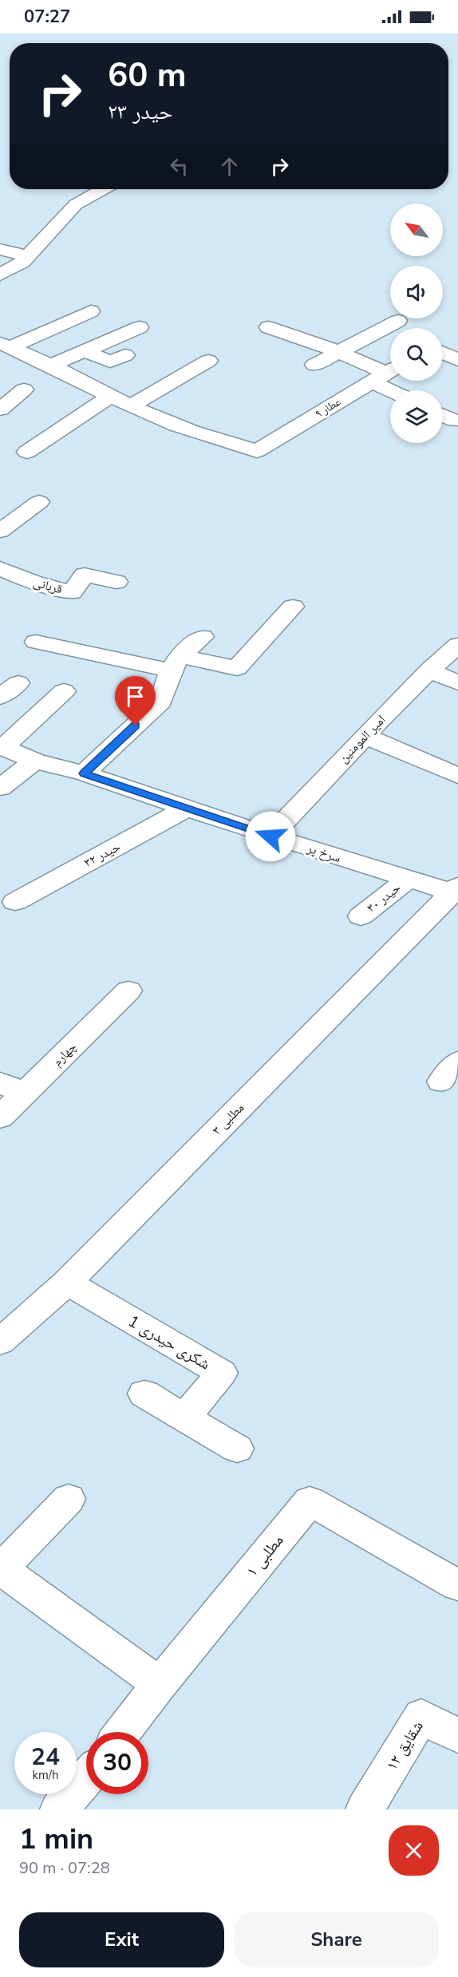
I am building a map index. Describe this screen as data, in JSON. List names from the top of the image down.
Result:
{
  "streets": {
    "street": [
      "عطار ۹",
      "قربانی",
      "امیر المومنین",
      "سرخ پر",
      "حیدر ۳۲",
      "حیدر ۳۰",
      "چهارم",
      "مطلبی ۳",
      "شکری حیدری 1",
      "مطلبی ۱",
      "شقایق ۱۲"
    ]
  },
  "crossings": [
    ["امیر المومنین", "سرخ پر"],
    ["سرخ پر", "حیدر ۳۲"],
    ["سرخ پر", "حیدر ۳۰"],
    ["سرخ پر", "مطلبی ۳"],
    ["مطلبی ۳", "شکری حیدری 1"]
  ],
  "north": "top left",
  "page": {
    "status": "07:27",
    "turn": ["60 m", "حیدر ۲۳"],
    "speed": "24 km/h",
    "limit": "30",
    "heading": ["1 min", "90 m · 07:28"],
    "buttons": ["Exit", "Share"]
  }
}
